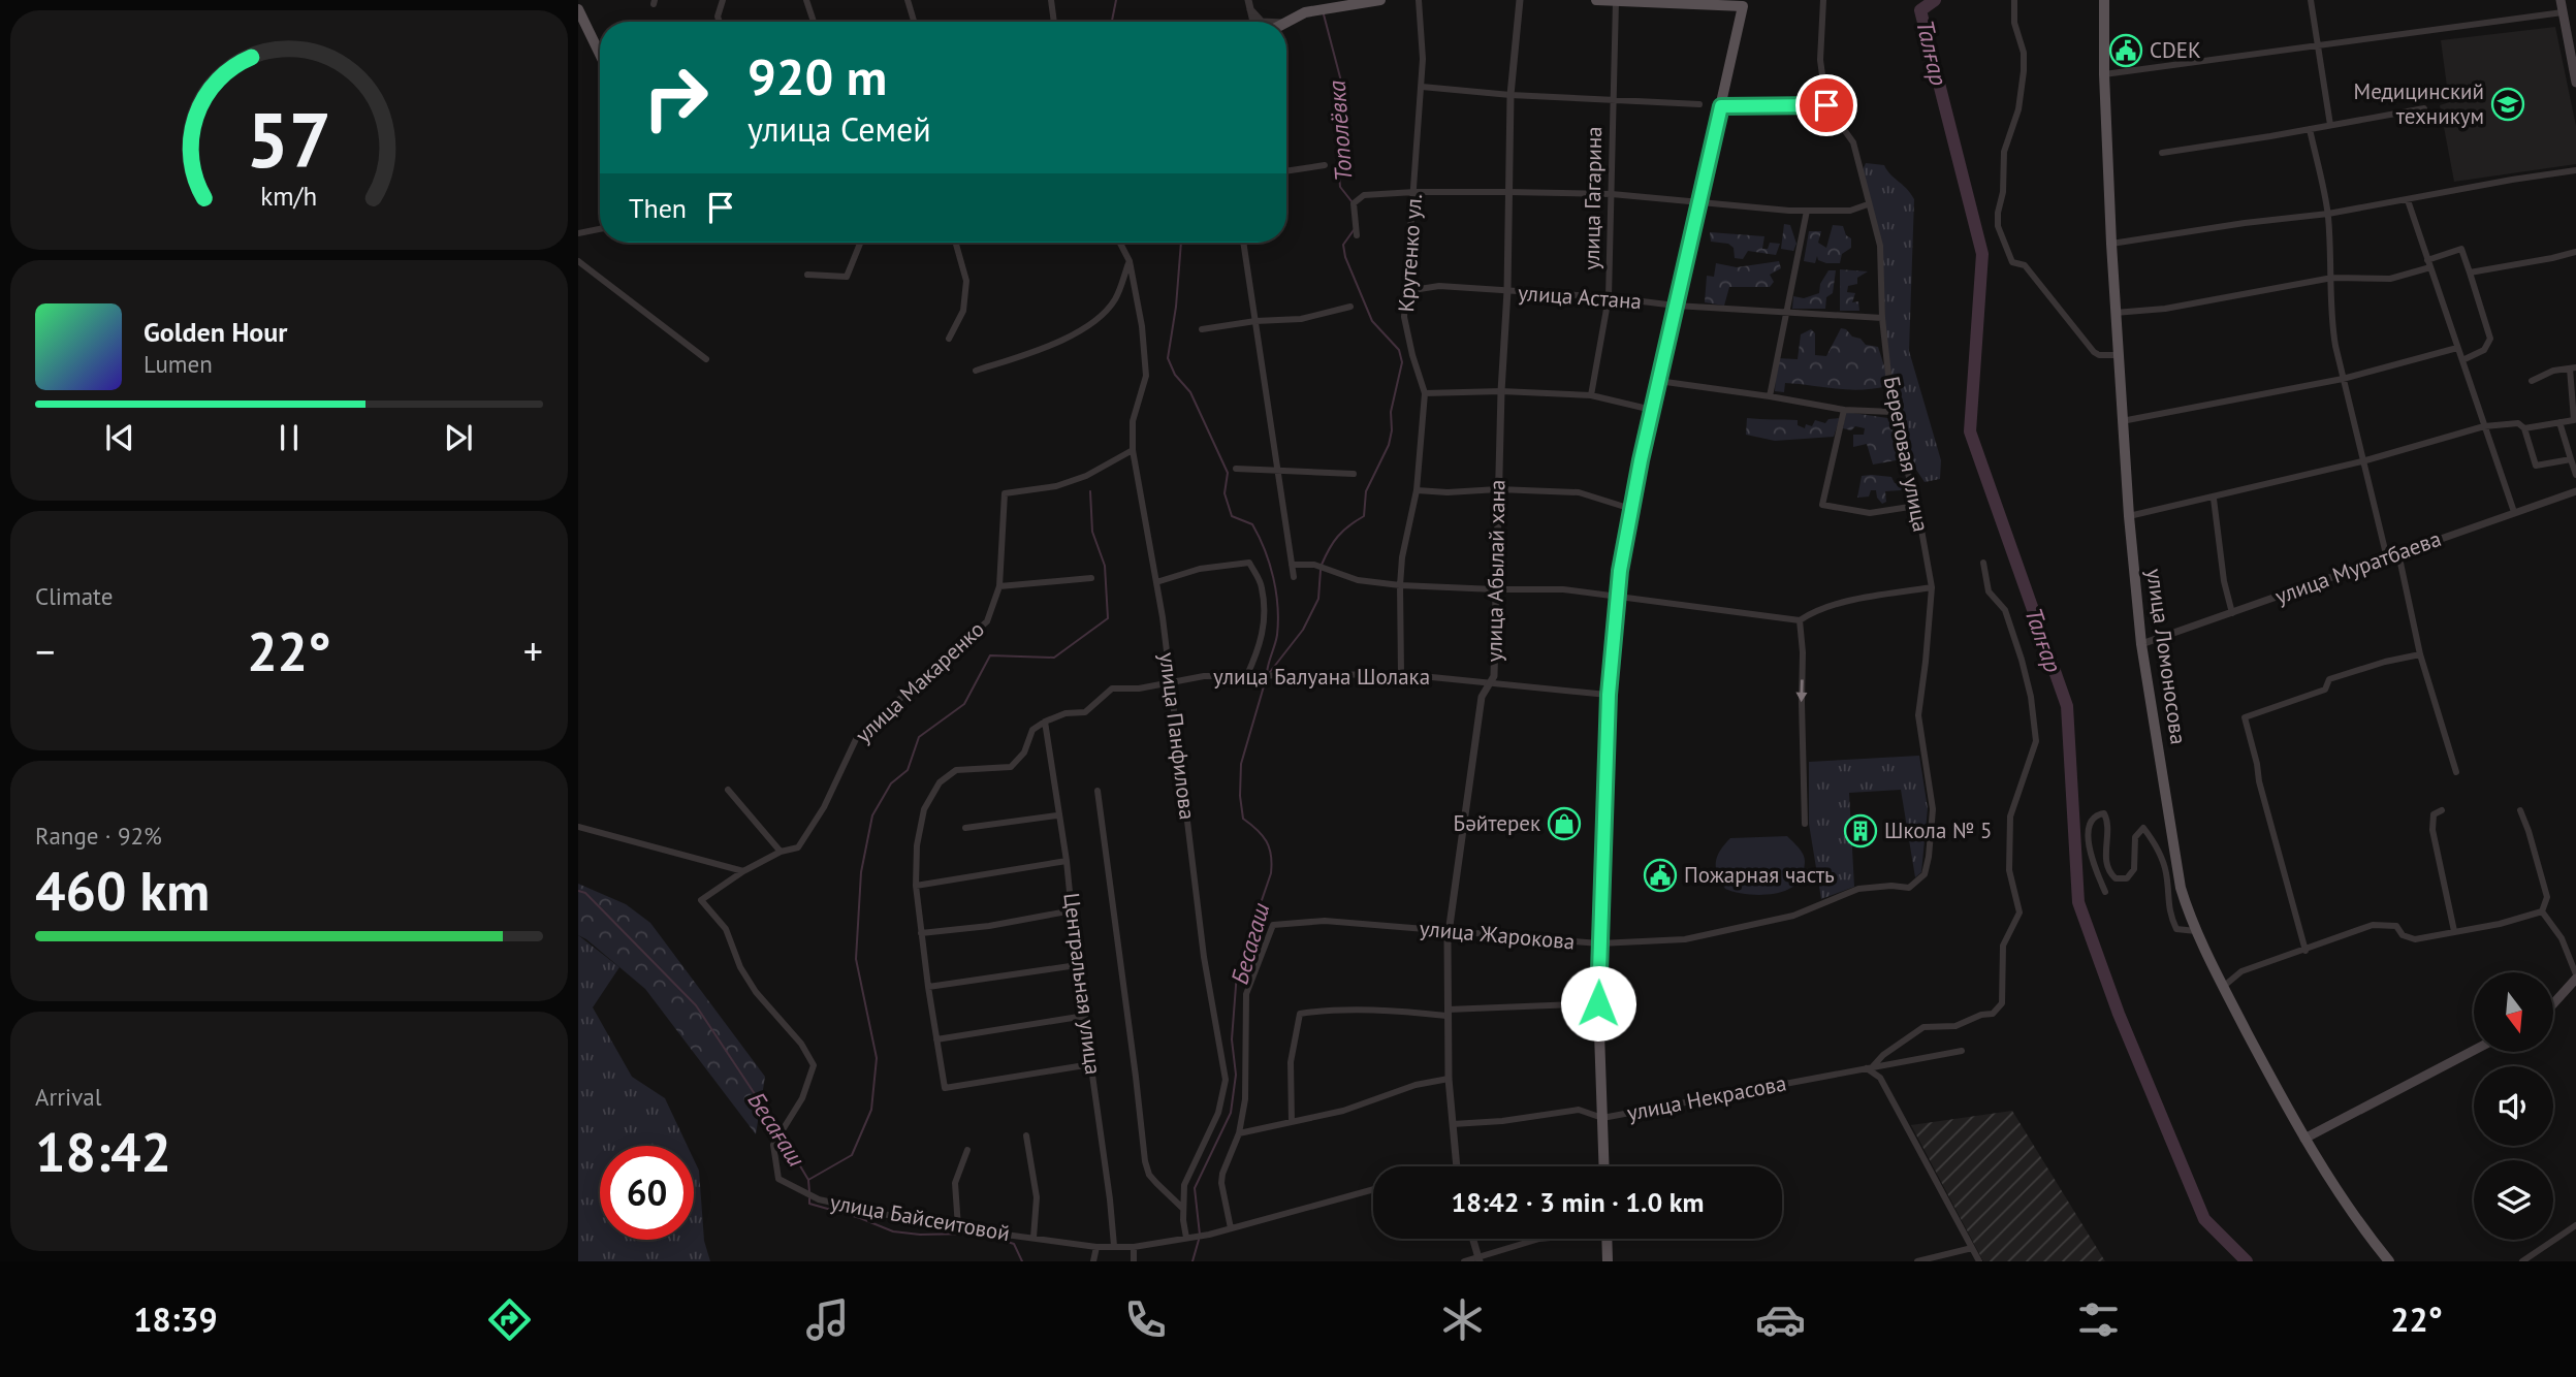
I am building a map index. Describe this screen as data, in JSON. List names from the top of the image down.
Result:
{
  "streets": {
    "main road": ["улица Ломоносова"],
    "street": [
      "улица Гагарина",
      "Крутенко ул.",
      "улица Астана",
      "Береговая улица",
      "улица Муратбаева",
      "улица Абылай хана",
      "улица Балуана Шолака",
      "улица Макаренко",
      "улица Панфилова",
      "улица Жарокова",
      "Центральная улица",
      "улица Некрасова",
      "улица Байсеитовой"
    ]
  },
  "crossings": [
    ["улица Гагарина", "улица Астана"],
    ["Крутенко ул.", "улица Астана"],
    ["Крутенко ул.", "улица Балуана Шолака"],
    ["улица Астана", "Береговая улица"],
    ["улица Астана", "улица Абылай хана"],
    ["Береговая улица", "улица Жарокова"],
    ["улица Муратбаева", "улица Ломоносова"],
    ["улица Абылай хана", "улица Балуана Шолака"],
    ["улица Абылай хана", "улица Жарокова"],
    ["улица Абылай хана", "улица Некрасова"],
    ["улица Балуана Шолака", "улица Панфилова"],
    ["улица Балуана Шолака", "Центральная улица"],
    ["улица Макаренко", "улица Панфилова"],
    ["улица Макаренко", "улица Байсеитовой"],
    ["улица Панфилова", "улица Байсеитовой"],
    ["Центральная улица", "улица Байсеитовой"]
  ],
  "water": [
    "Талғар",
    "Тополёвка",
    "Бесагаш",
    "Бесағаш"
  ],
  "places": {
    "public building": ["CDEK", "Пожарная часть"],
    "school or university": ["Медицинский техникум"],
    "shop": ["Бәйтерек"],
    "building": ["Школа № 5"]
  },
  "north": "bottom",
  "page": {
    "turn": ["920 m", "улица Семей"],
    "then": "Then",
    "song": ["Golden Hour", "Lumen"],
    "tile": [
      "Climate",
      ["Range · 92%", "460 km"],
      ["Arrival", "18:42"]
    ],
    "heat": ["−", "22°", "+"],
    "limit": "60",
    "trip": "18:42 · 3 min · 1.0 km",
    "tabs": ["18:39", "22°"],
    "gauge": ["57", "km/h"]
  }
}
